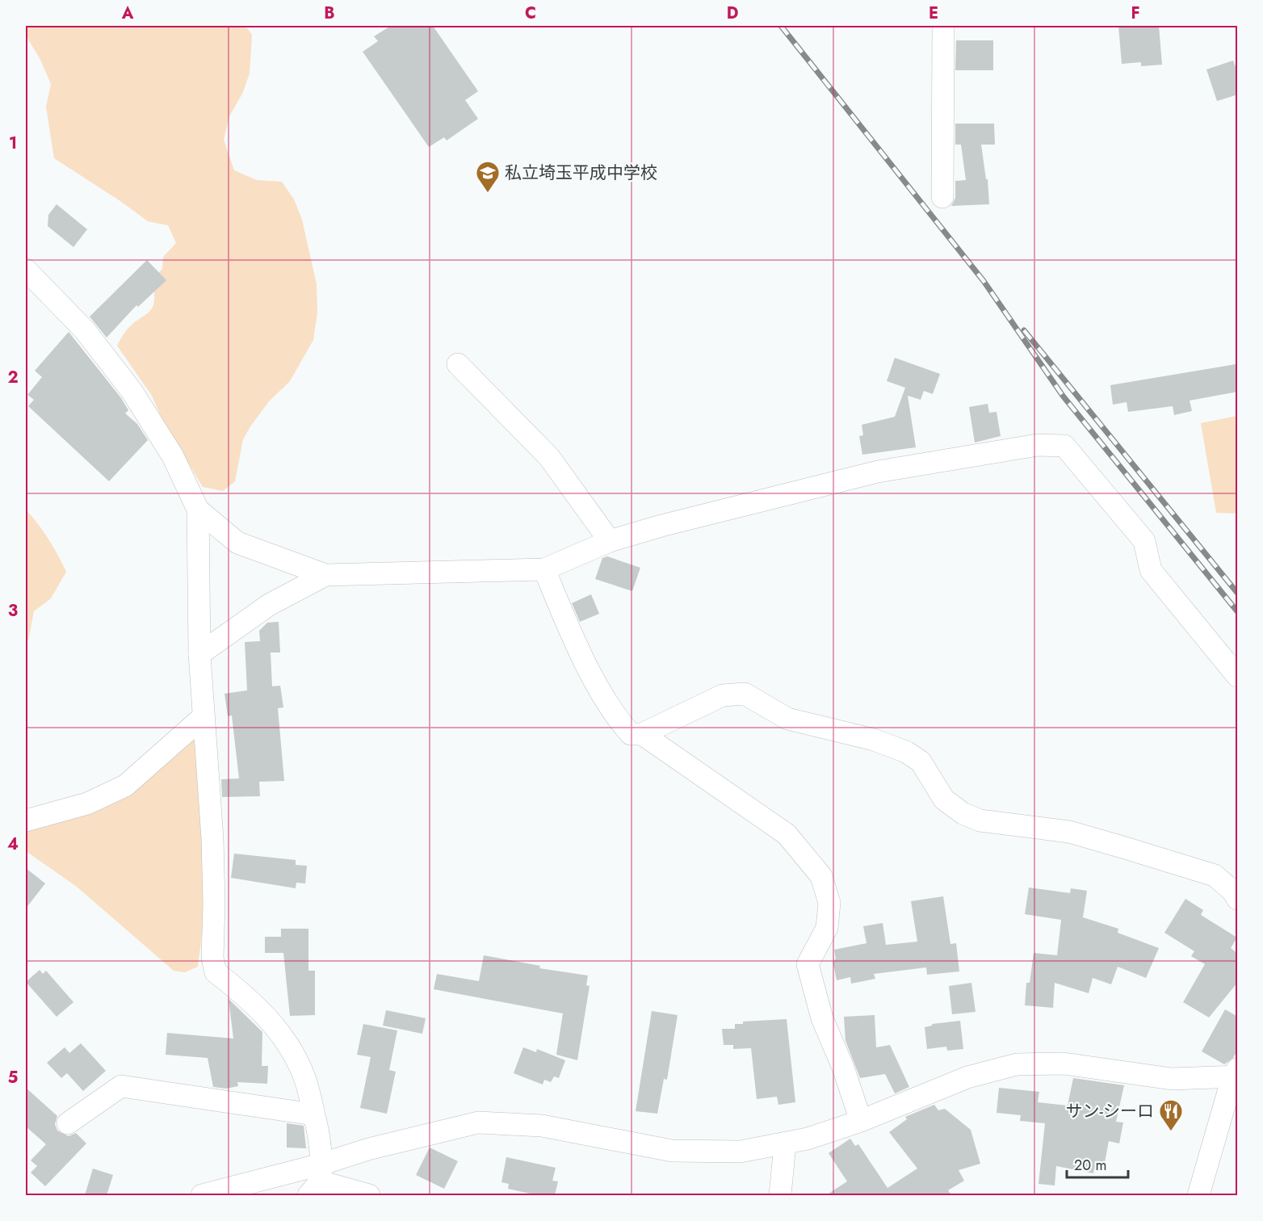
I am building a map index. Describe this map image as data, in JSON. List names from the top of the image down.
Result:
{
  "places": {
    "school or university": ["私立埼玉平成中学校"],
    "restaurant": ["サン-シーロ"]
  },
  "scale_bar": "20 m",
  "grid": {
    "columns": [
      "A",
      "B",
      "C",
      "D",
      "E",
      "F"
    ],
    "rows": [
      "1",
      "2",
      "3",
      "4",
      "5"
    ]
  }
}
